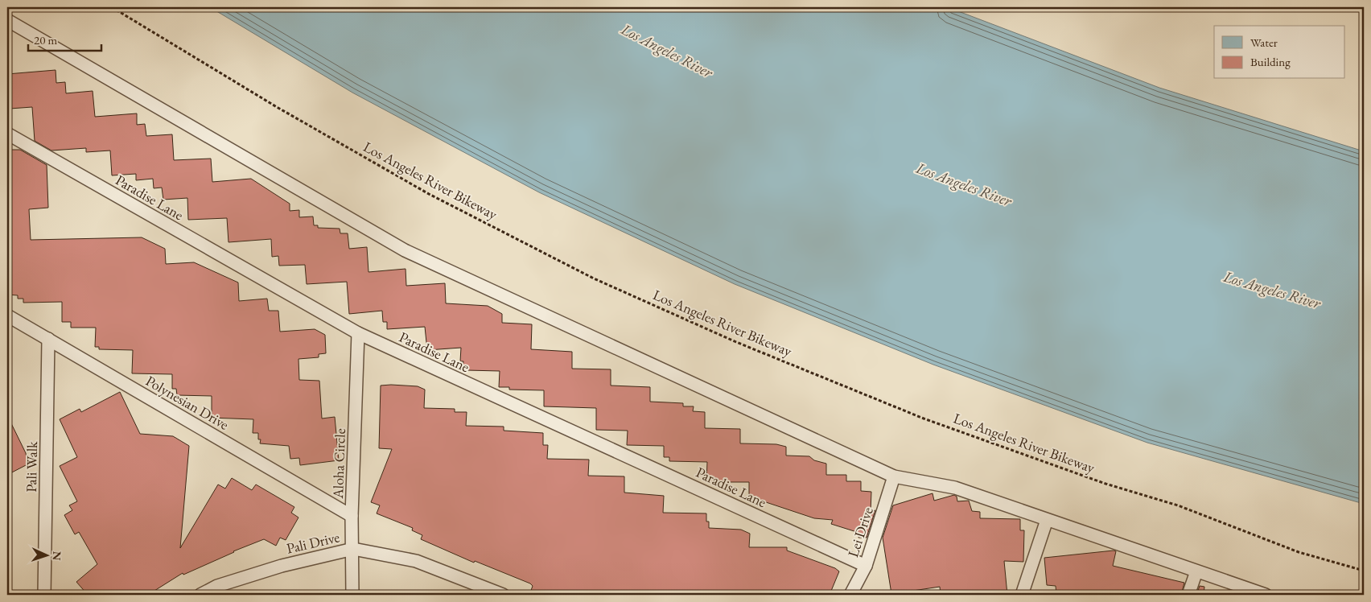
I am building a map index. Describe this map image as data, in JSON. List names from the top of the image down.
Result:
{
  "streets": {
    "lane": [
      "Paradise Lane",
      "Polynesian Drive",
      "Aloha Circle",
      "Pali Walk",
      "Lei Drive",
      "Pali Drive"
    ],
    "path": ["Los Angeles River Bikeway"]
  },
  "crossings": [
    ["Paradise Lane", "Aloha Circle"],
    ["Paradise Lane", "Lei Drive"],
    ["Polynesian Drive", "Aloha Circle"],
    ["Polynesian Drive", "Pali Walk"],
    ["Aloha Circle", "Pali Drive"]
  ],
  "water": ["Los Angeles River"],
  "legend": ["Water", "Building"],
  "scale_bar": "20 m",
  "north": "right"
}
